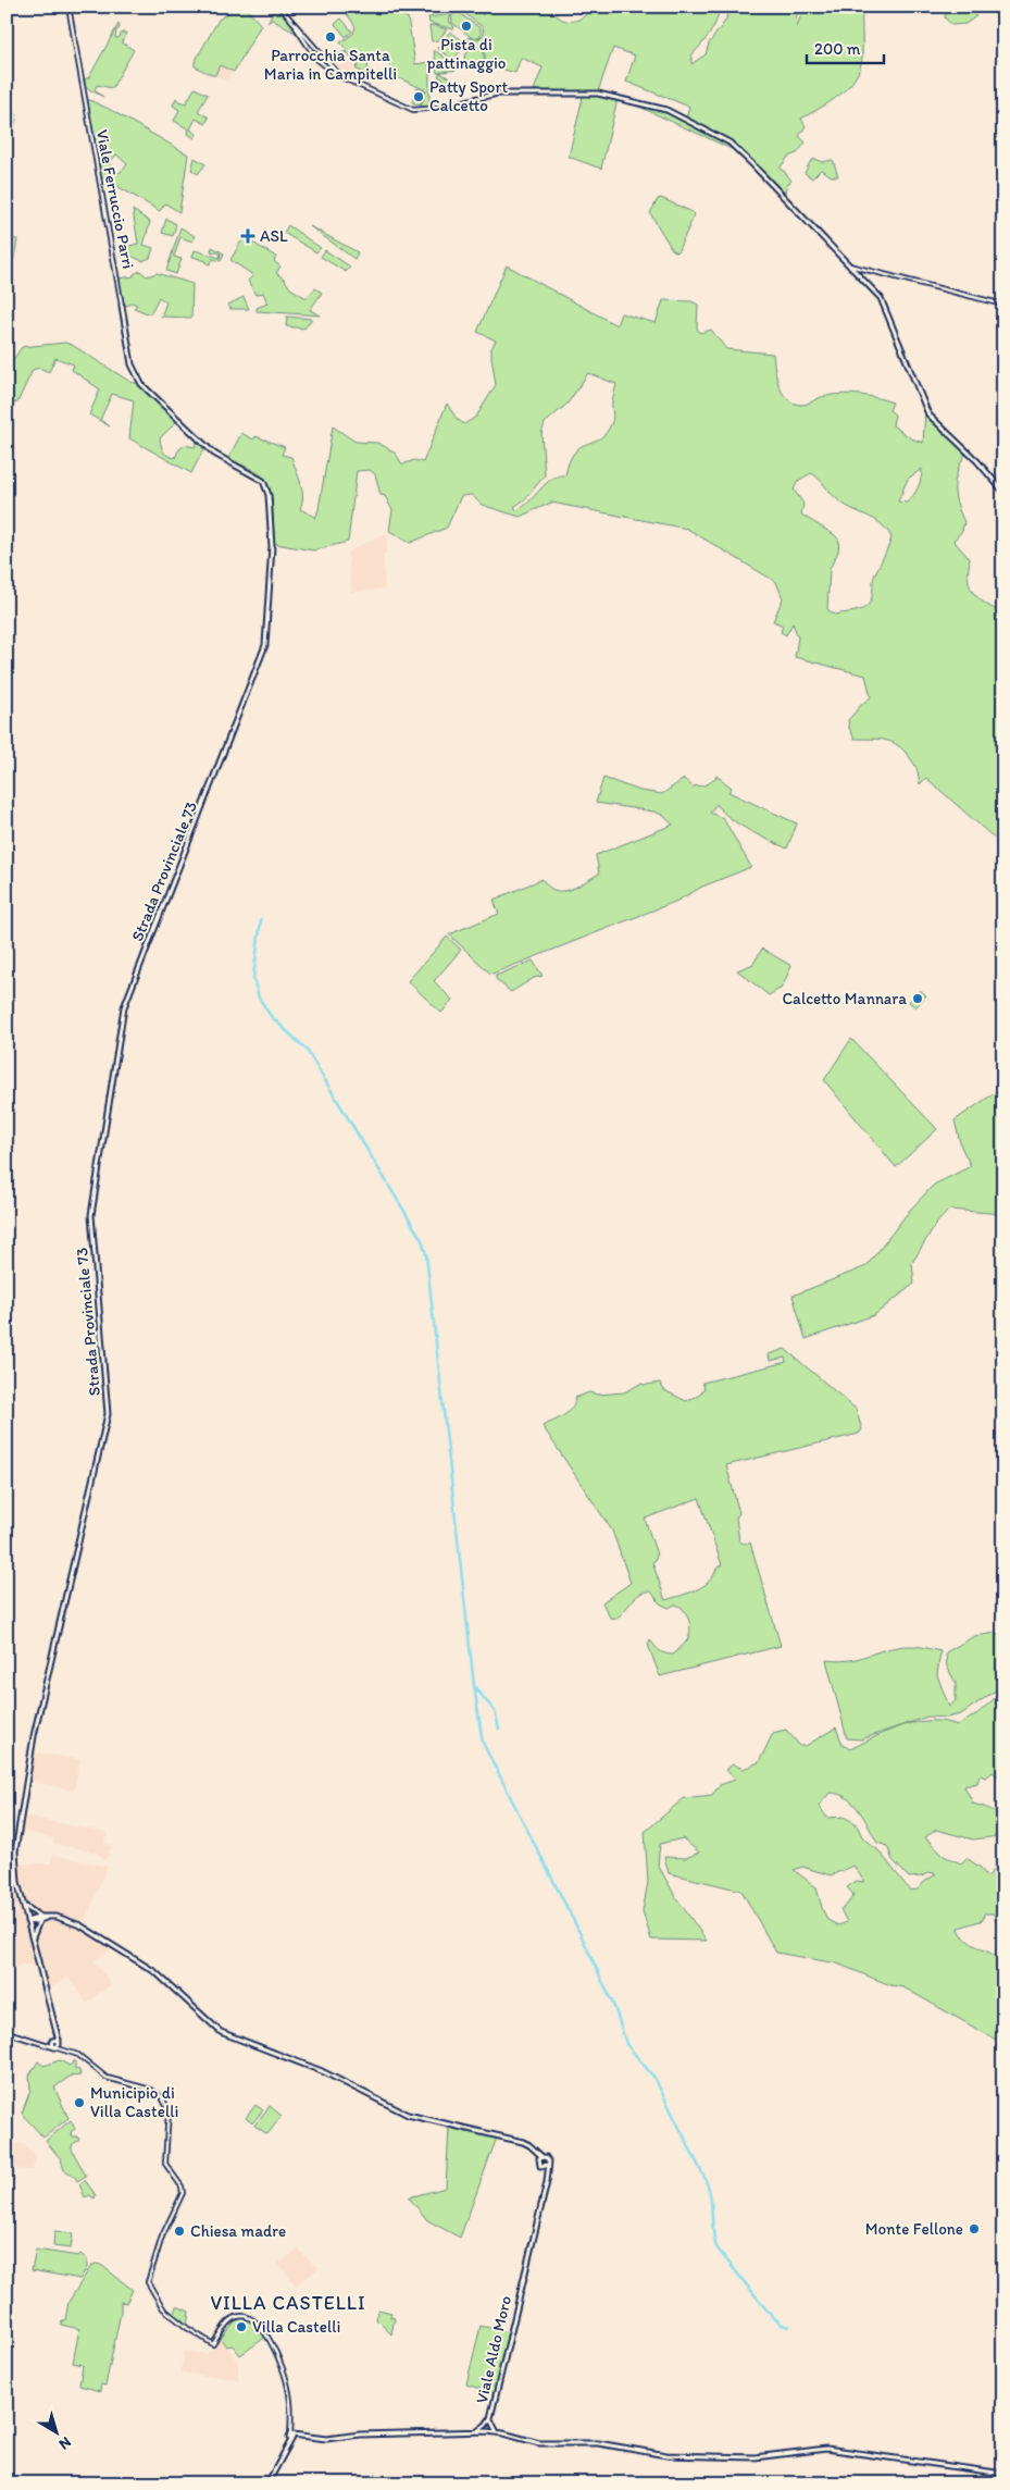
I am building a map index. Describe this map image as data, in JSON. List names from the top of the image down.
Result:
{
  "streets": {
    "main road": ["Strada Provinciale 73", "Viale Aldo Moro"],
    "street": ["Viale Ferruccio Parri"]
  },
  "crossings": [
    ["Viale Ferruccio Parri", "Strada Provinciale 73"]
  ],
  "districts": ["VILLA CASTELLI"],
  "places": {
    "other": [
      "Pista di pattinaggio",
      "Parrocchia Santa Maria in Campitelli",
      "Patty Sport Calcetto",
      "Calcetto Mannara",
      "Municipio di Villa Castelli",
      "Monte Fellone",
      "Chiesa madre",
      "Villa Castelli"
    ],
    "health": ["ASL"]
  },
  "scale_bar": "200 m",
  "north": "bottom right"
}
